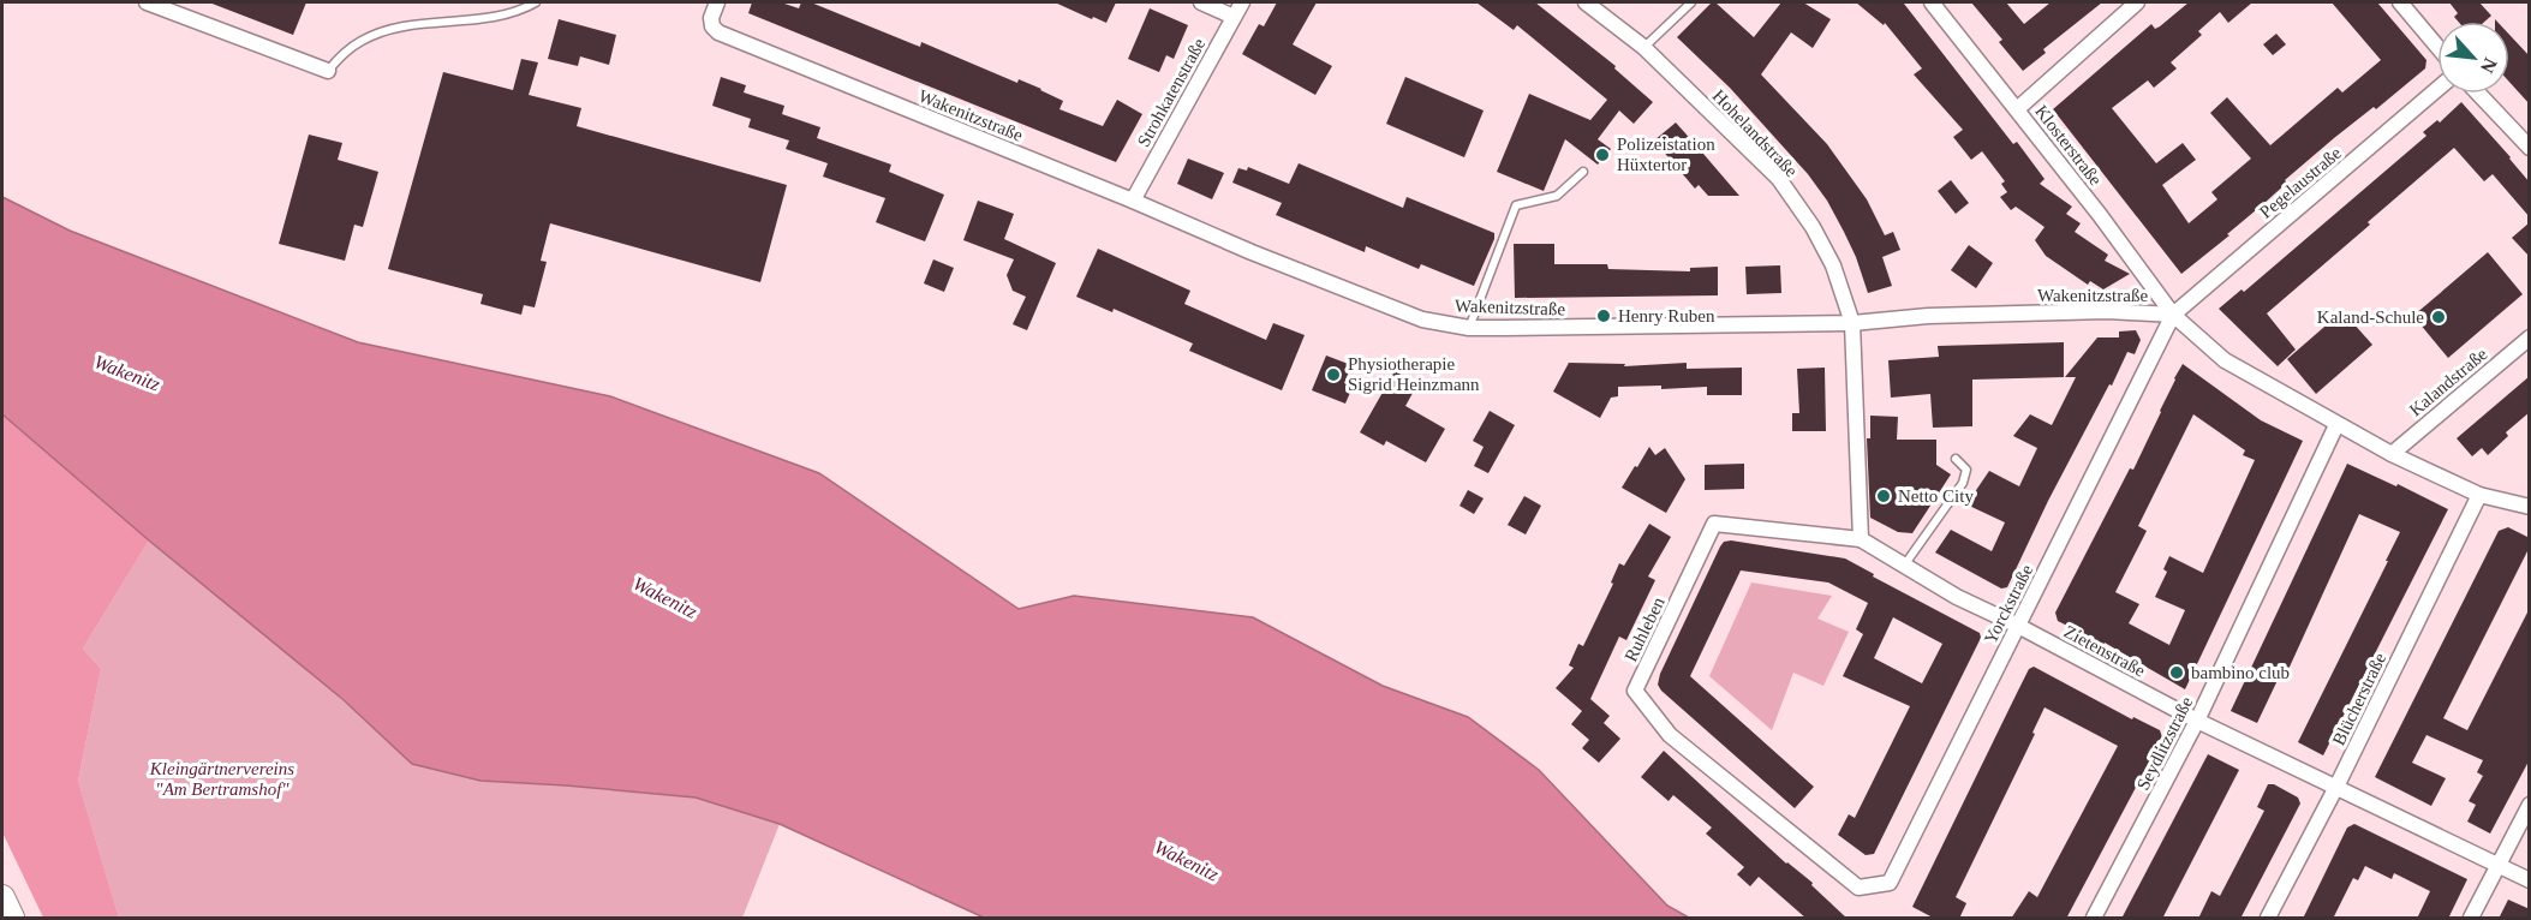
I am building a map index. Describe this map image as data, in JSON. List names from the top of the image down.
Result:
{
  "streets": {
    "street": [
      "Strohkatenstraße",
      "Wakenitzstraße",
      "Hohelandstraße",
      "Klosterstraße",
      "Pegelaustraße",
      "Kalandstraße",
      "Yorckstraße",
      "Ruhleben",
      "Zietenstraße",
      "Blücherstraße",
      "Seydlitzstraße"
    ]
  },
  "crossings": [
    ["Strohkatenstraße", "Wakenitzstraße"],
    ["Wakenitzstraße", "Hohelandstraße"],
    ["Wakenitzstraße", "Klosterstraße"],
    ["Wakenitzstraße", "Pegelaustraße"],
    ["Wakenitzstraße", "Kalandstraße"],
    ["Wakenitzstraße", "Yorckstraße"],
    ["Wakenitzstraße", "Blücherstraße"],
    ["Wakenitzstraße", "Seydlitzstraße"],
    ["Klosterstraße", "Pegelaustraße"],
    ["Klosterstraße", "Yorckstraße"],
    ["Pegelaustraße", "Yorckstraße"],
    ["Yorckstraße", "Ruhleben"],
    ["Yorckstraße", "Zietenstraße"],
    ["Ruhleben", "Zietenstraße"],
    ["Zietenstraße", "Blücherstraße"],
    ["Zietenstraße", "Seydlitzstraße"]
  ],
  "water": ["Wakenitz"],
  "parks": ["Kleingärtnervereins \"Am Bertramshof\""],
  "places": [
    "Polizeistation Hüxtertor",
    "Henry Ruben",
    "Kaland-Schule",
    "Physiotherapie Sigrid Heinzmann",
    "Netto City",
    "bambino club"
  ],
  "north": "bottom right"
}
